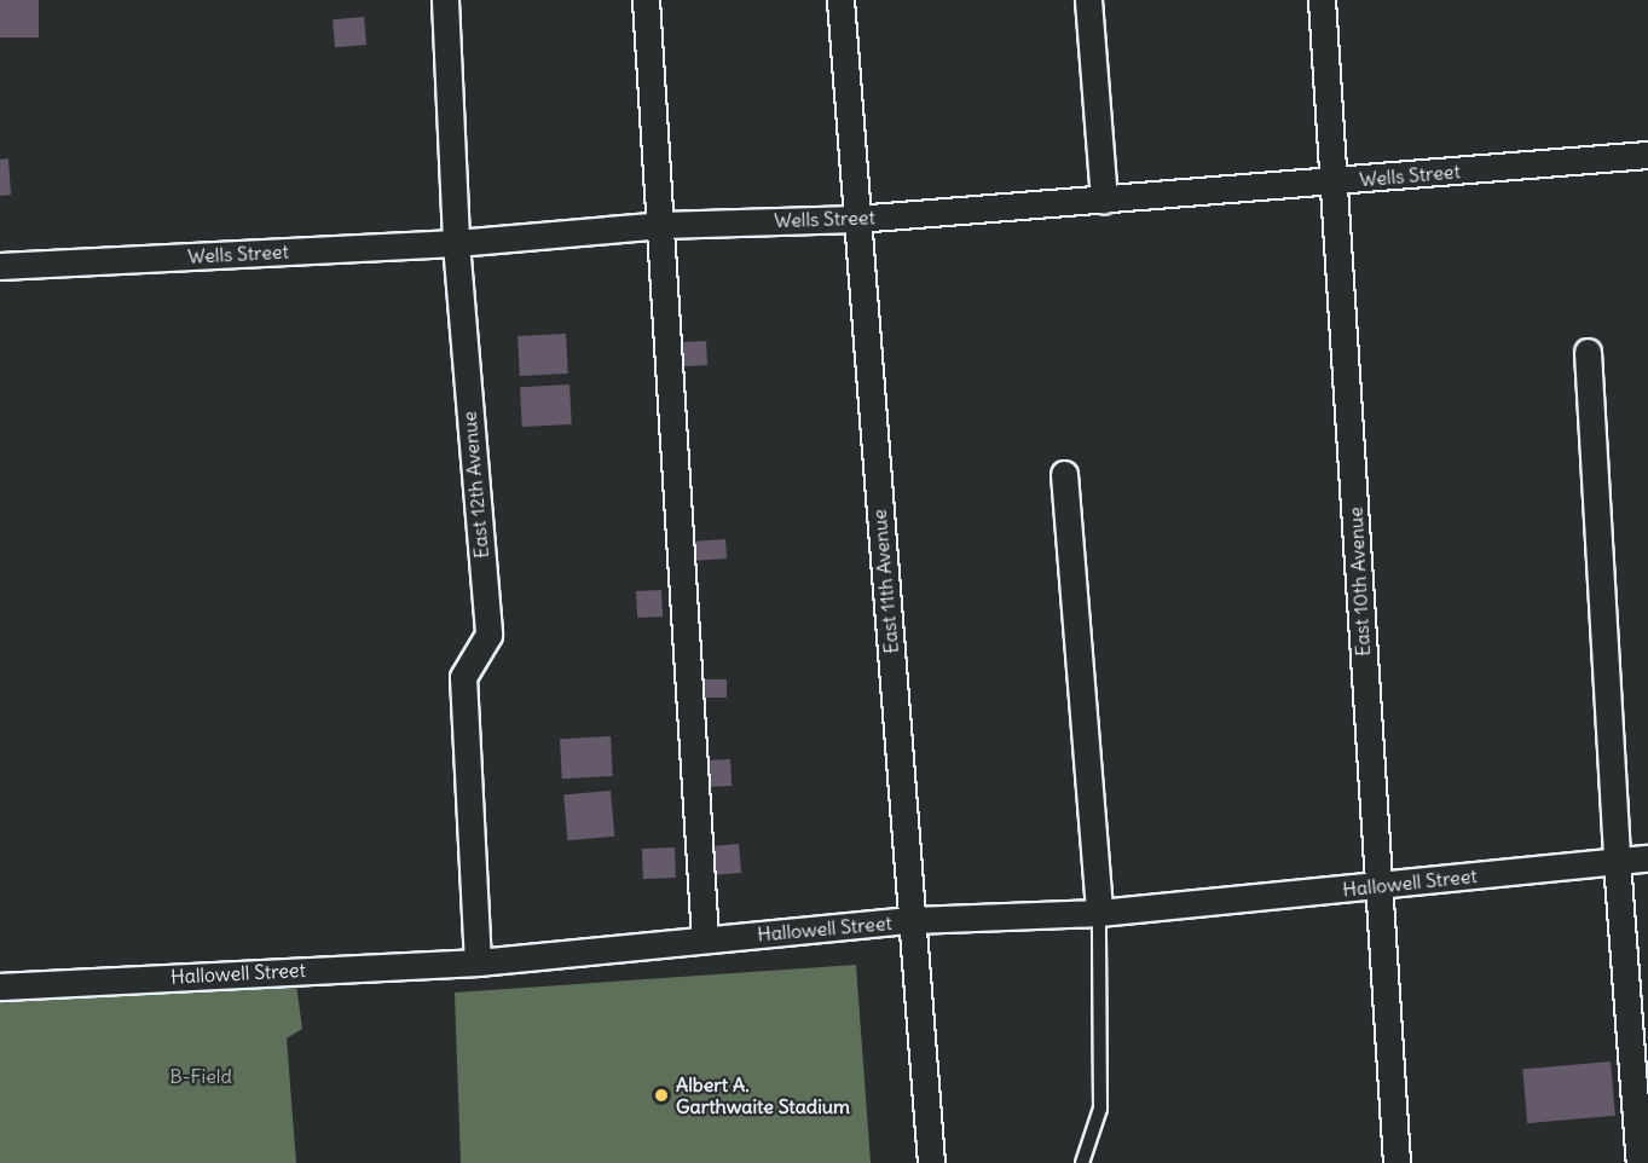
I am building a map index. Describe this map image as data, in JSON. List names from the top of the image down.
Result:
{
  "streets": {
    "street": [
      "Wells Street",
      "East 12th Avenue",
      "East 11th Avenue",
      "East 10th Avenue",
      "Hallowell Street"
    ]
  },
  "crossings": [
    ["Wells Street", "East 12th Avenue"],
    ["Wells Street", "East 11th Avenue"],
    ["Wells Street", "East 10th Avenue"],
    ["East 12th Avenue", "Hallowell Street"],
    ["East 11th Avenue", "Hallowell Street"],
    ["East 10th Avenue", "Hallowell Street"]
  ],
  "parks": ["B-Field"],
  "places": ["Albert A. Garthwaite Stadium"]
}
